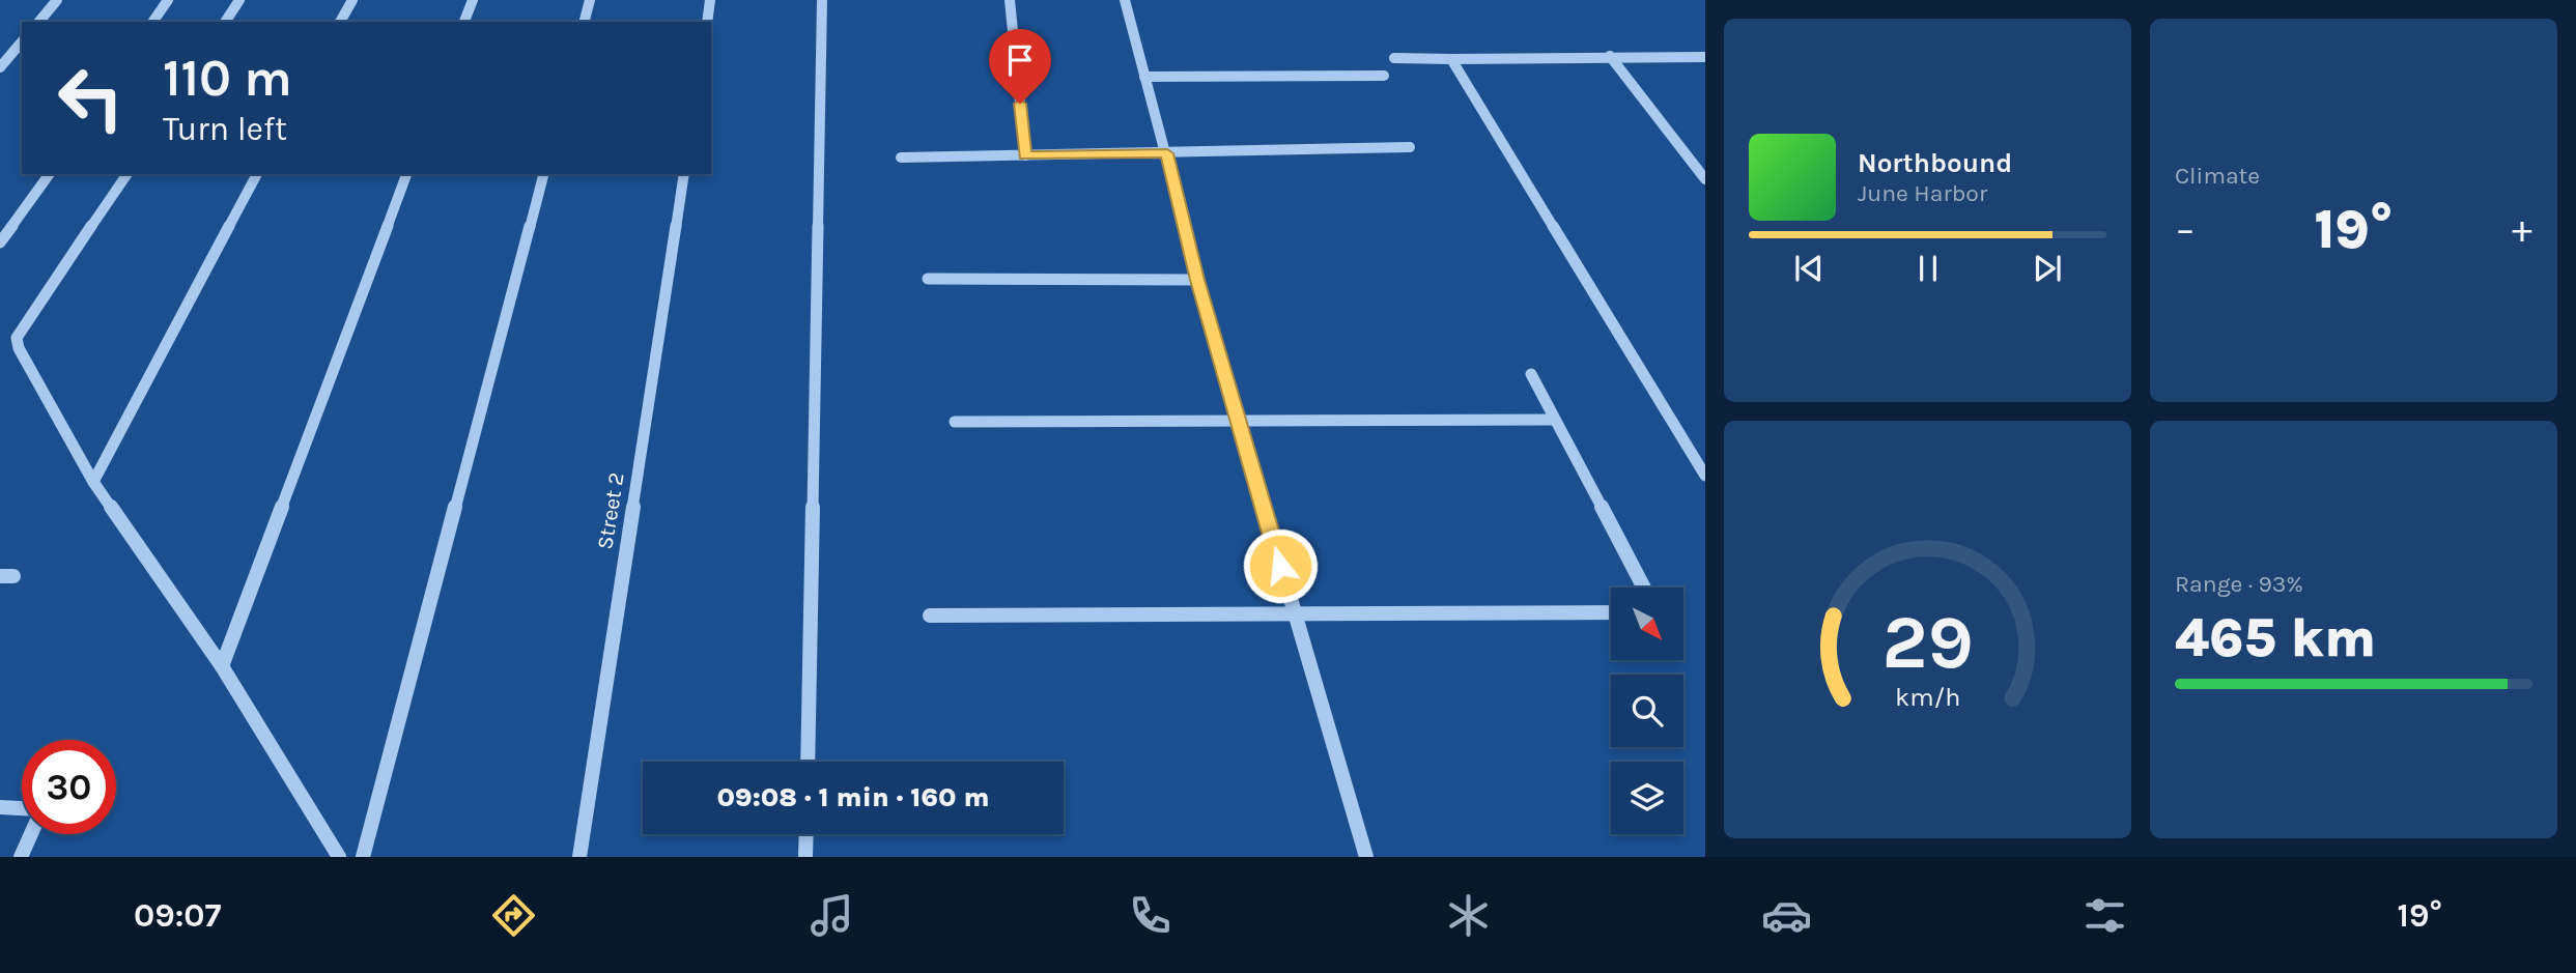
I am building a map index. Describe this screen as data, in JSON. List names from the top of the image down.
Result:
{
  "streets": {
    "street": ["Street 2"]
  },
  "north": "bottom right",
  "page": {
    "tile": [
      "Climate",
      ["Range · 93%", "465 km"]
    ],
    "turn": ["110 m", "Turn left"],
    "song": ["Northbound", "June Harbor"],
    "heat": ["−", "19°", "+"],
    "limit": "30",
    "trip": "09:08 · 1 min · 160 m",
    "tabs": ["09:07", "19°"],
    "gauge": ["29", "km/h"]
  }
}
